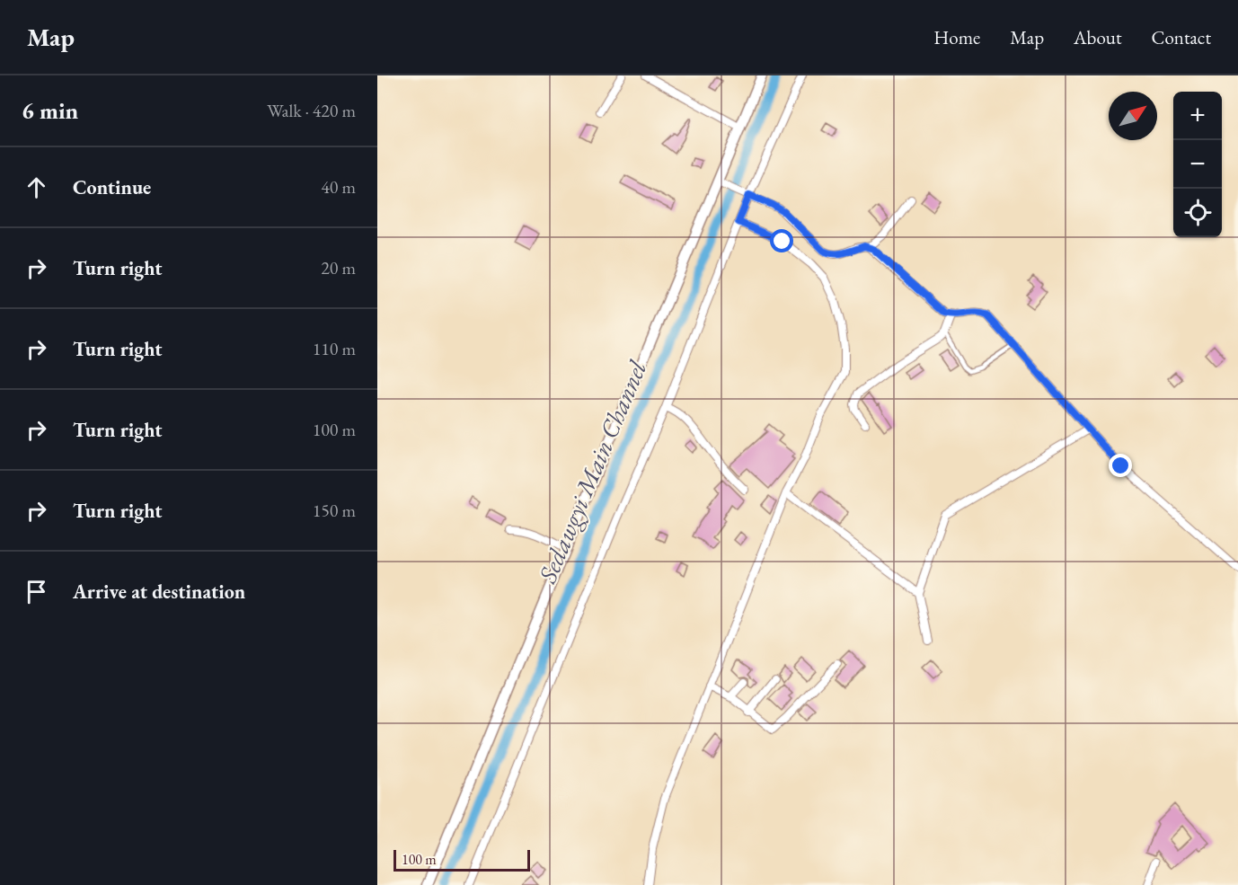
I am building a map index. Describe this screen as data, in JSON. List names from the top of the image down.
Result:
{
  "water": ["Sedawgyi Main Channel"],
  "scale_bar": "100 m",
  "north": "top right",
  "page": {
    "header": "Map",
    "nav": [
      "Home",
      "Map",
      "About",
      "Contact"
    ],
    "heading": ["6 min", "Walk · 420 m"],
    "map_buttons": ["+", "−"],
    "list": [
      ["Continue", "40 m"],
      ["Turn right", "20 m"],
      ["Turn right", "110 m"],
      ["Turn right", "100 m"],
      ["Turn right", "150 m"],
      "Arrive at destination"
    ],
    "scale": "100 m"
  }
}
